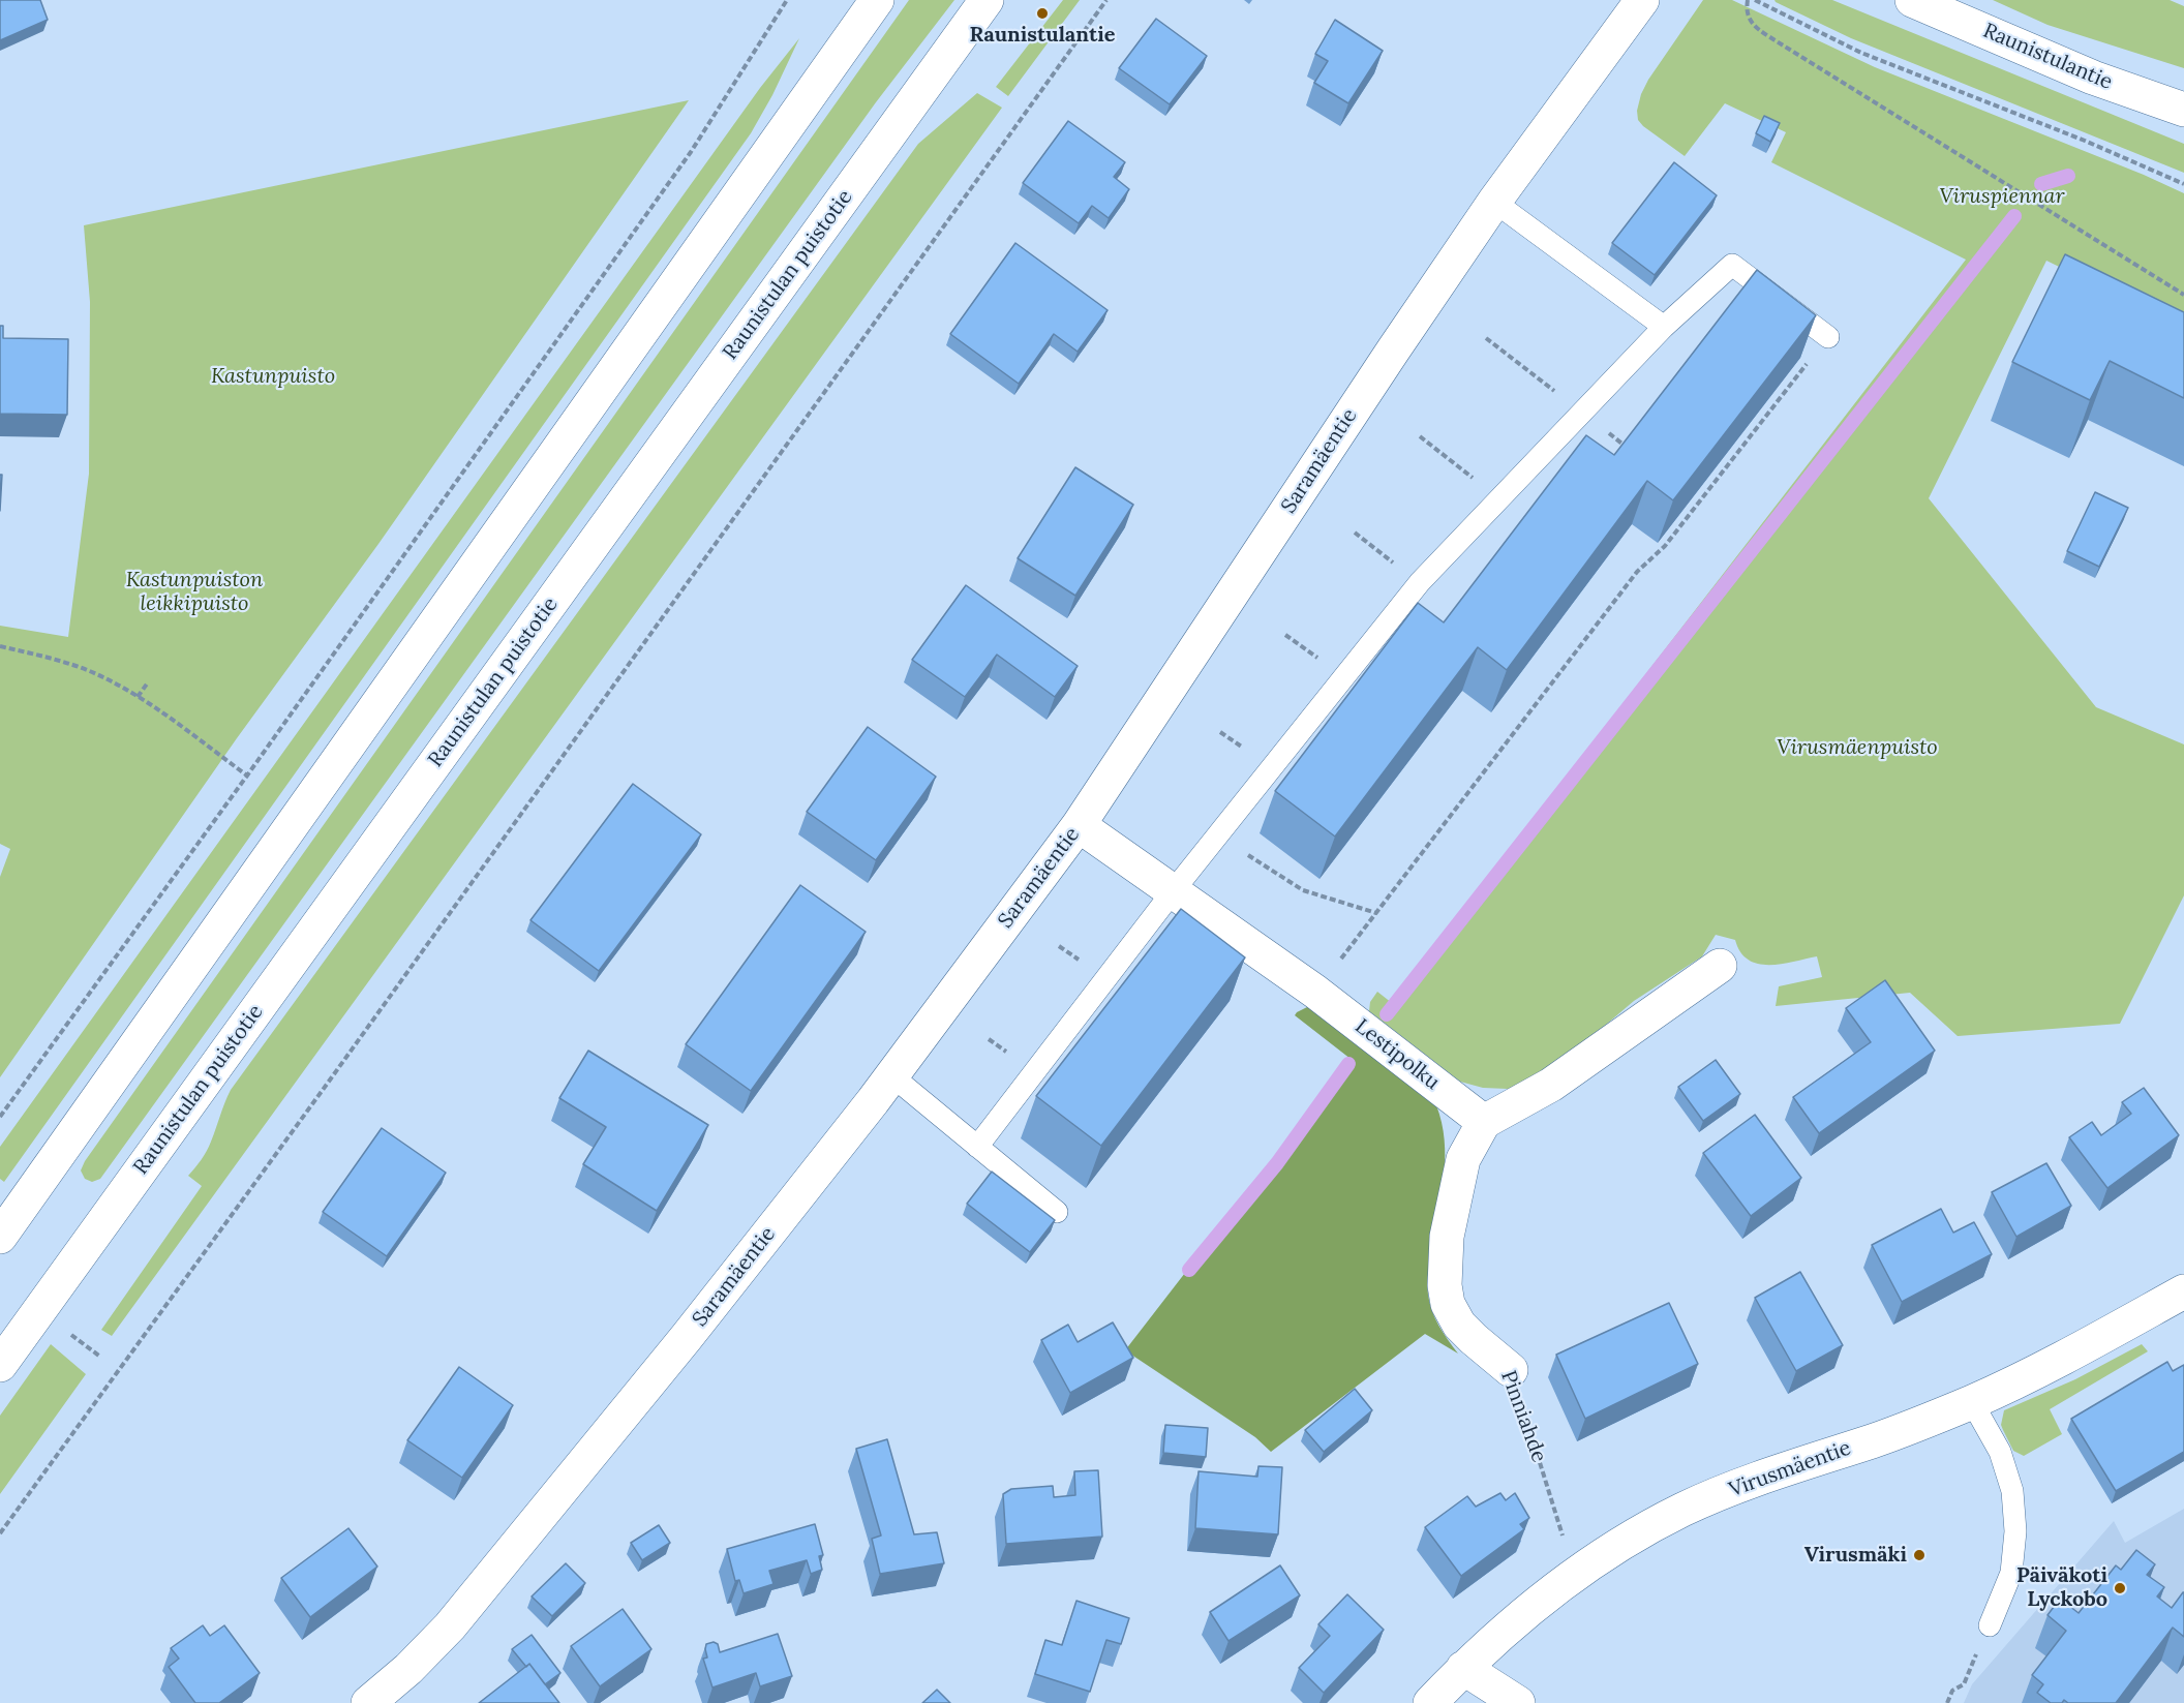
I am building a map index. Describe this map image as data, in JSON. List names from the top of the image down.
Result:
{
  "streets": {
    "street": [
      "Raunistulantie",
      "Raunistulan puistotie",
      "Saramäentie",
      "Lestipolku",
      "Pinniahde",
      "Virusmäentie"
    ]
  },
  "crossings": [
    ["Saramäentie", "Lestipolku"],
    ["Lestipolku", "Pinniahde"]
  ],
  "parks": [
    "Viruspiennar",
    "Kastunpuisto",
    "Kastunpuiston leikkipuisto",
    "Virusmäenpuisto"
  ],
  "places": ["Raunistulantie", "Virusmäki", "Päiväkoti Lyckobo"]
}
